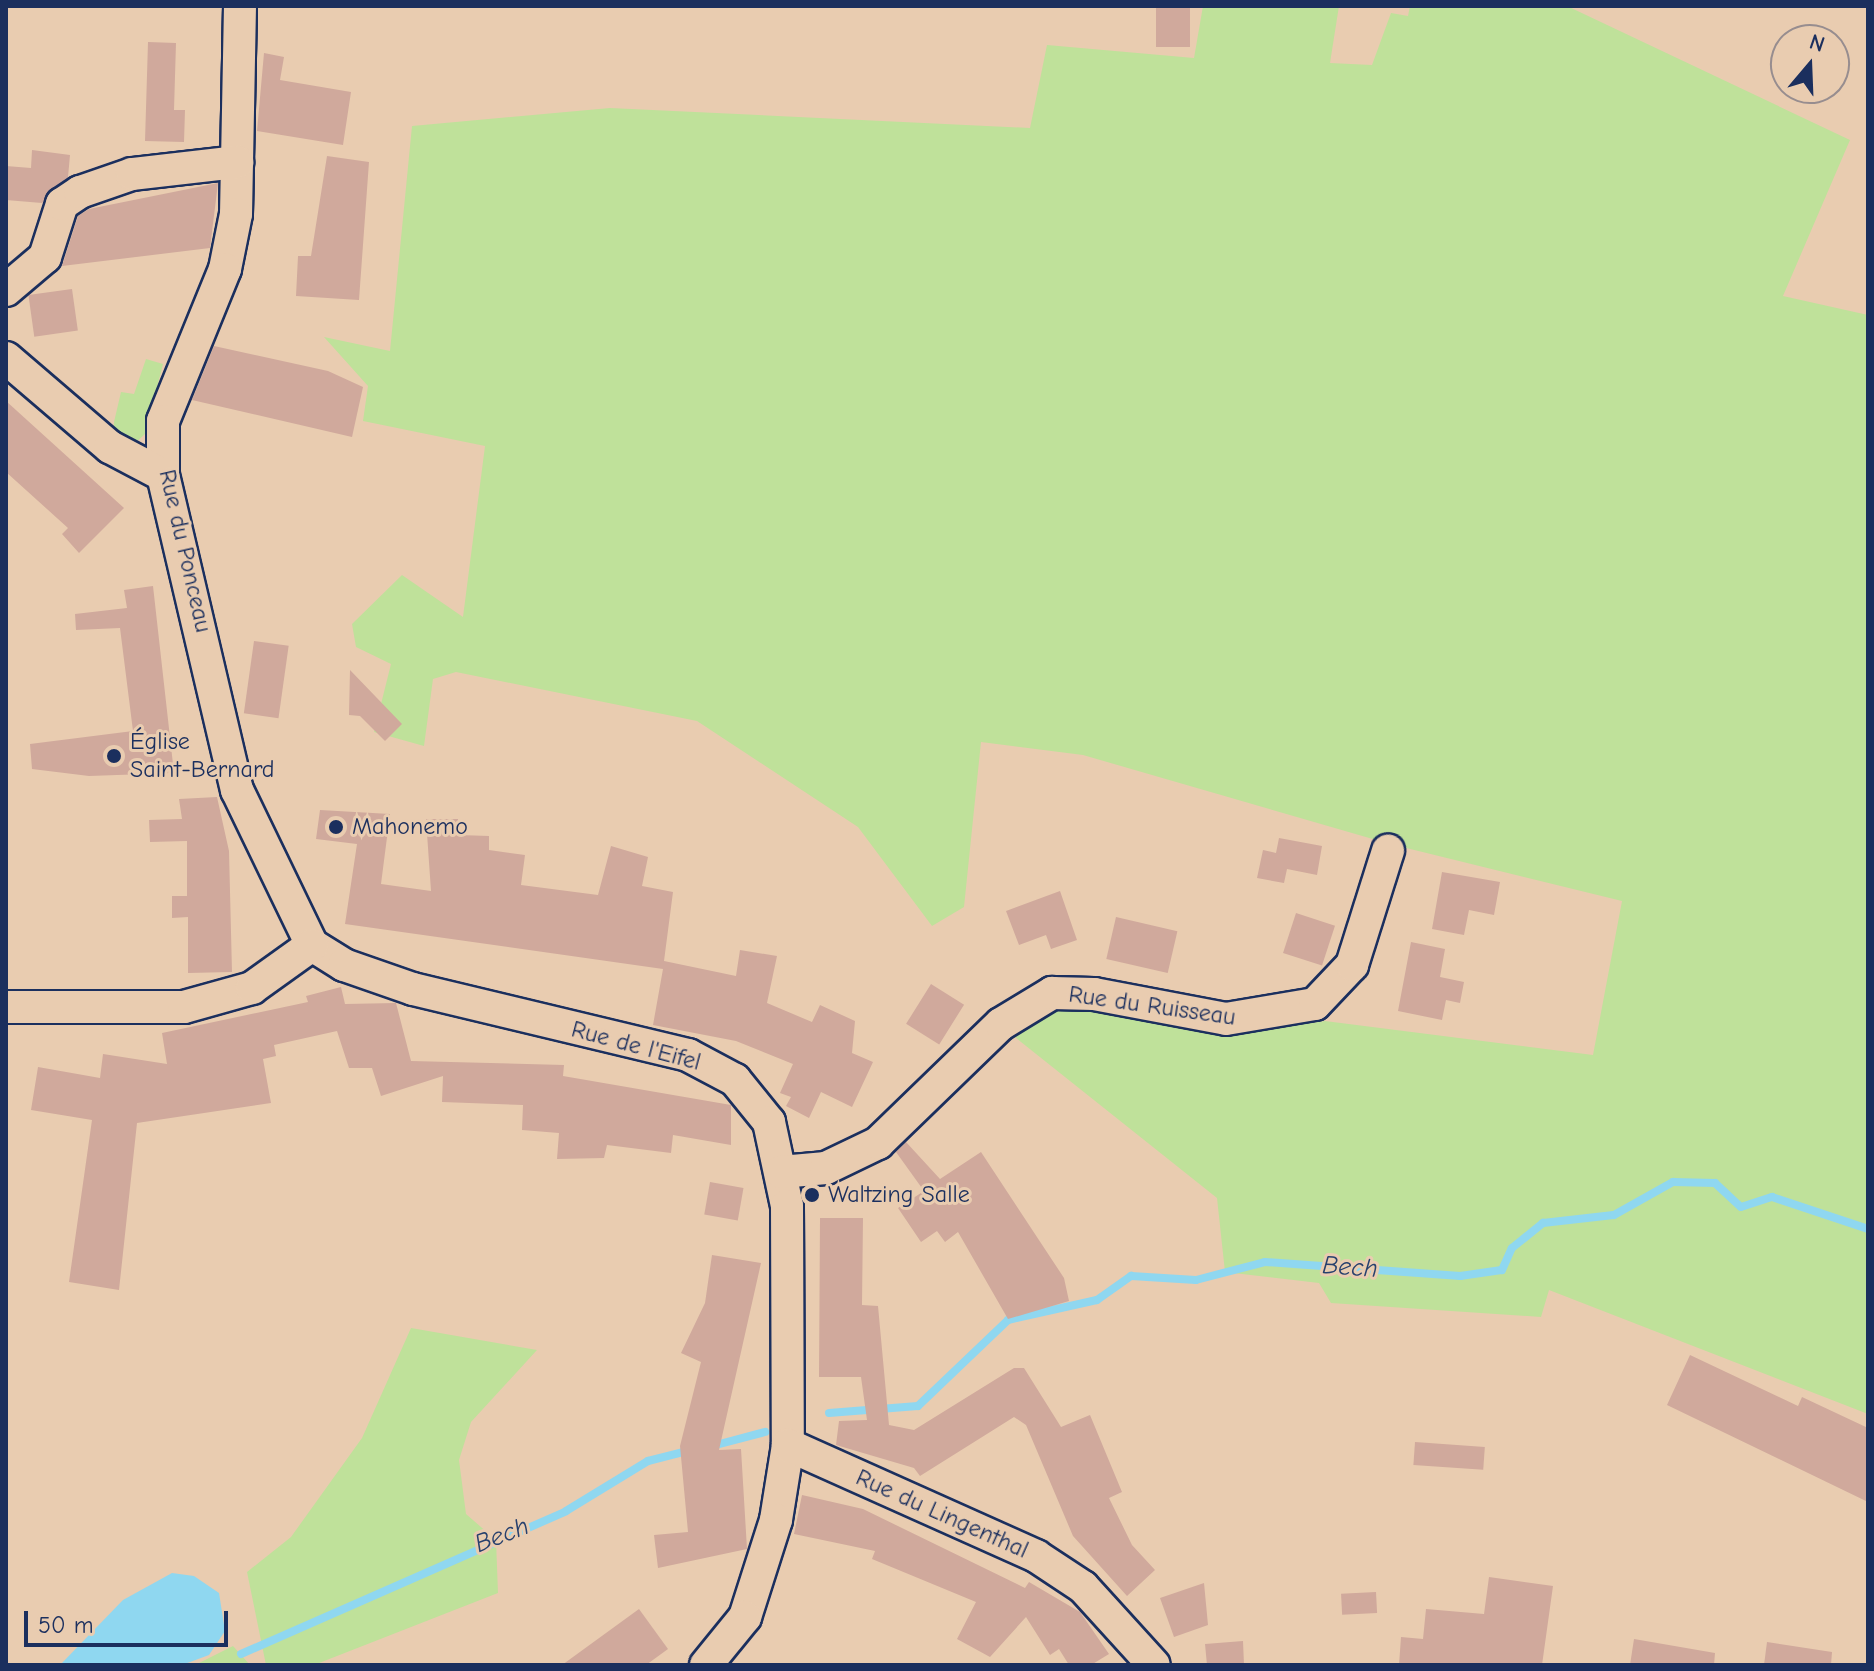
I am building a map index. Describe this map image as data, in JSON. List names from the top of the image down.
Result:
{
  "streets": {
    "street": [
      "Rue du Ponceau",
      "Rue du Ruisseau",
      "Rue de l'Eifel",
      "Rue du Lingenthal"
    ]
  },
  "crossings": [
    ["Rue du Ponceau", "Rue de l'Eifel"],
    ["Rue du Ruisseau", "Rue de l'Eifel"],
    ["Rue de l'Eifel", "Rue du Lingenthal"]
  ],
  "water": ["Bech"],
  "places": ["Église Saint-Bernard", "Mahonemo", "Waltzing Salle"],
  "scale_bar": "50 m",
  "north": "top"
}
